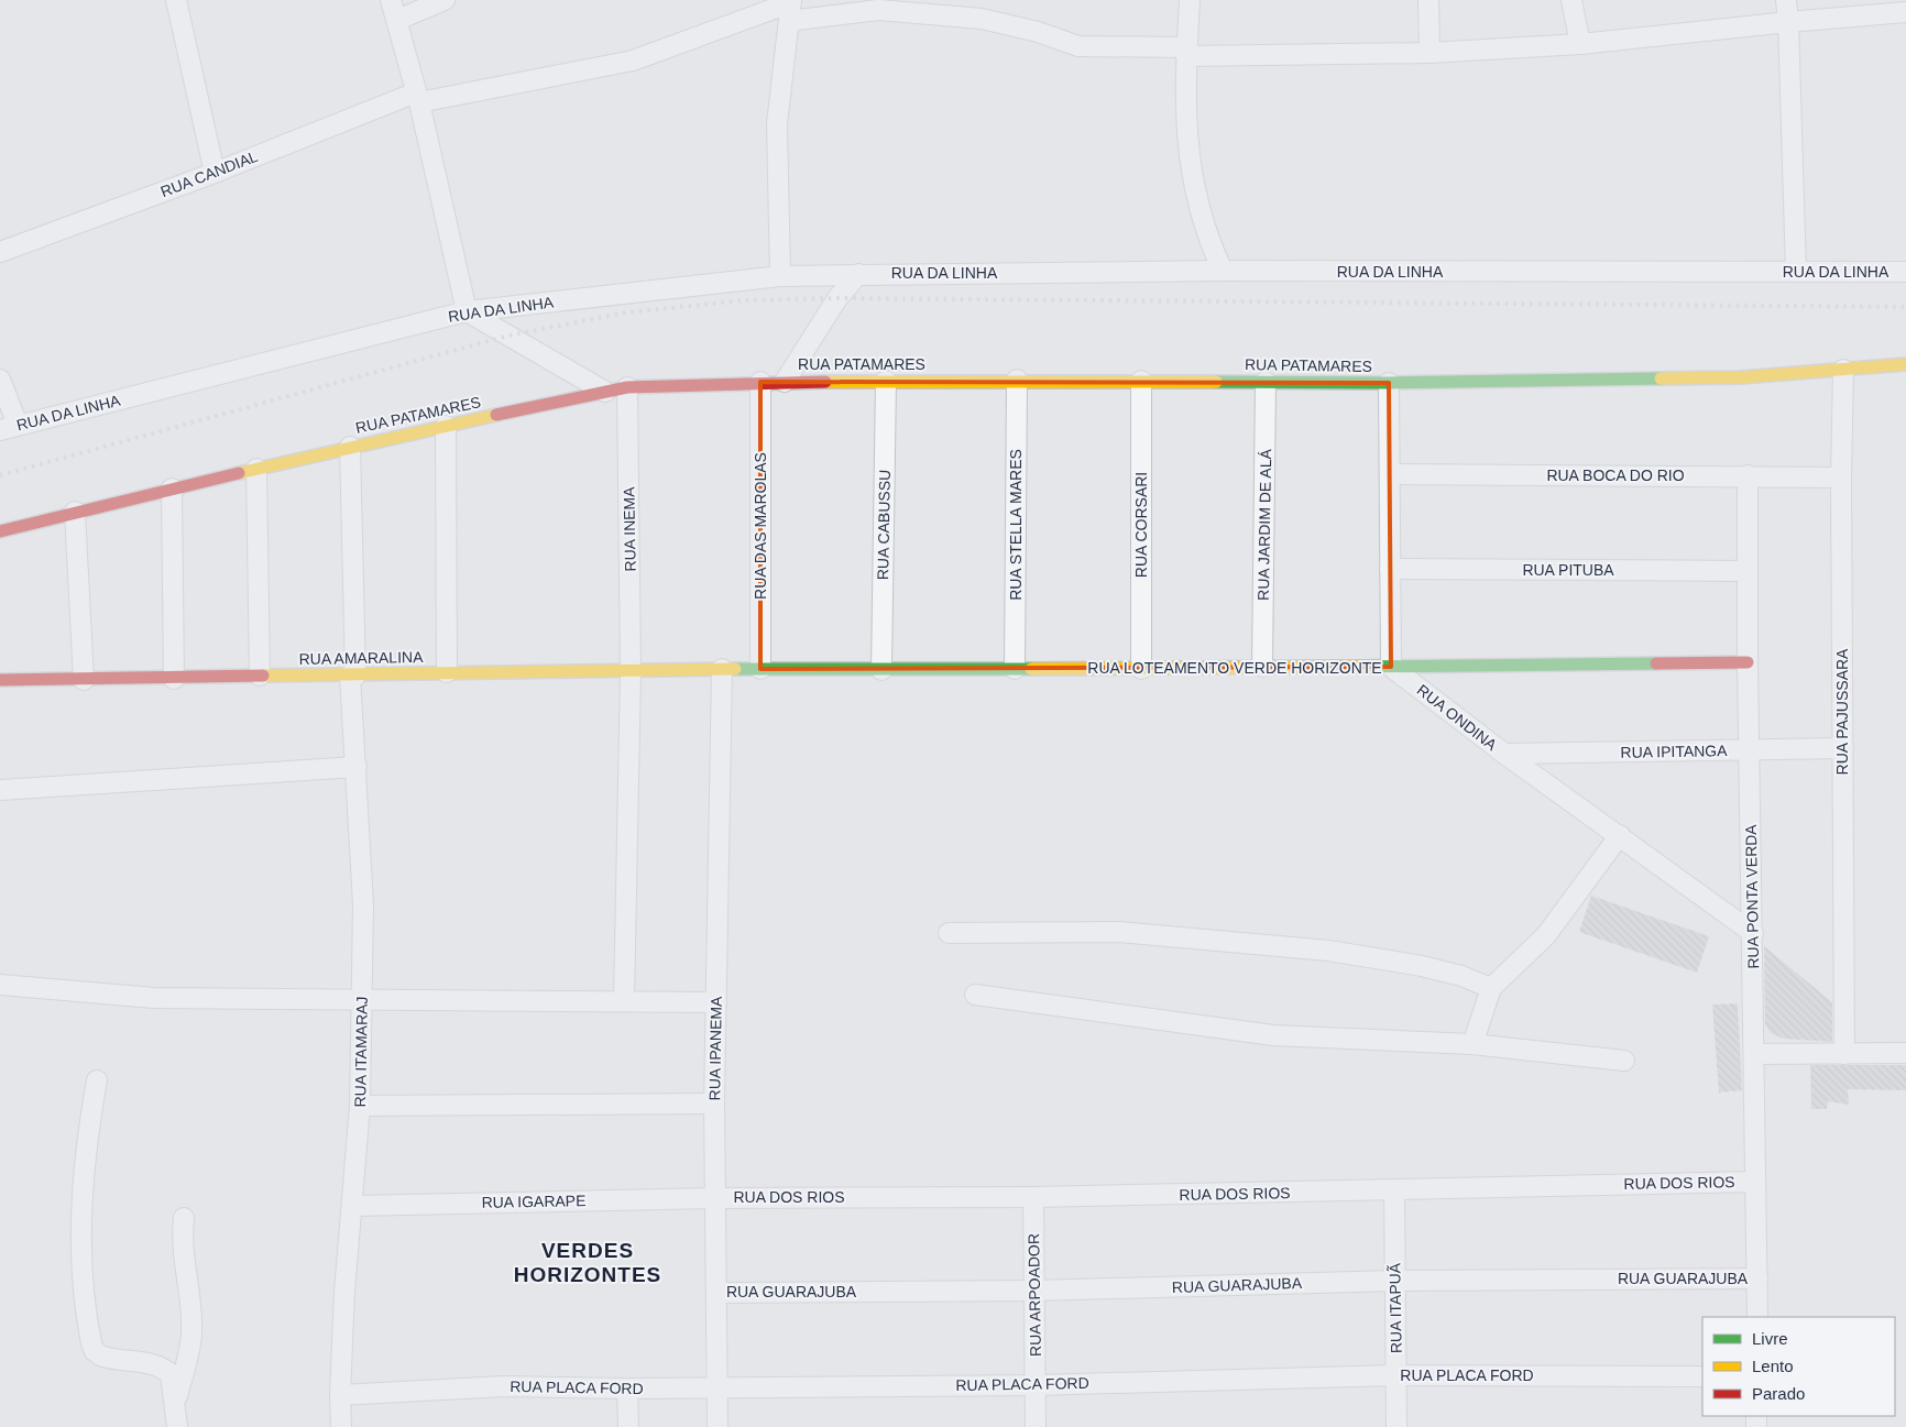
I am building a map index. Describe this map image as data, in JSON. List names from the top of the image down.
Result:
{
  "streets": {
    "street": [
      "RUA CANDIAL",
      "RUA DA LINHA",
      "RUA PATAMARES",
      "RUA BOCA DO RIO",
      "RUA CABUSSU",
      "RUA STELLA MARES",
      "RUA CORSARI",
      "RUA JARDIM DE ALÁ",
      "RUA DAS MAROLAS",
      "RUA INEMA",
      "RUA PITUBA",
      "RUA AMARALINA",
      "RUA LOTEAMENTO VERDE HORIZONTE",
      "RUA PAJUSSARA",
      "RUA ONDINA",
      "RUA IPITANGA",
      "RUA PONTA VERDA",
      "RUA IPANEMA",
      "RUA ITAMARAJ",
      "RUA DOS RIOS",
      "RUA IGARAPE",
      "RUA GUARAJUBA",
      "RUA ARPOADOR",
      "RUA ITAPUÃ",
      "RUA PLACA FORD"
    ]
  },
  "crossings": [
    ["RUA PATAMARES", "RUA CABUSSU"],
    ["RUA PATAMARES", "RUA STELLA MARES"],
    ["RUA PATAMARES", "RUA CORSARI"],
    ["RUA PATAMARES", "RUA JARDIM DE ALÁ"],
    ["RUA PATAMARES", "RUA DAS MAROLAS"],
    ["RUA PATAMARES", "RUA INEMA"],
    ["RUA PATAMARES", "RUA PAJUSSARA"],
    ["RUA PATAMARES", "RUA ITAMARAJ"],
    ["RUA BOCA DO RIO", "RUA PAJUSSARA"],
    ["RUA BOCA DO RIO", "RUA PONTA VERDA"],
    ["RUA CABUSSU", "RUA LOTEAMENTO VERDE HORIZONTE"],
    ["RUA STELLA MARES", "RUA LOTEAMENTO VERDE HORIZONTE"],
    ["RUA CORSARI", "RUA LOTEAMENTO VERDE HORIZONTE"],
    ["RUA JARDIM DE ALÁ", "RUA LOTEAMENTO VERDE HORIZONTE"],
    ["RUA DAS MAROLAS", "RUA LOTEAMENTO VERDE HORIZONTE"],
    ["RUA INEMA", "RUA AMARALINA"],
    ["RUA PITUBA", "RUA PONTA VERDA"],
    ["RUA AMARALINA", "RUA LOTEAMENTO VERDE HORIZONTE"],
    ["RUA AMARALINA", "RUA IPANEMA"],
    ["RUA AMARALINA", "RUA ITAMARAJ"],
    ["RUA LOTEAMENTO VERDE HORIZONTE", "RUA ONDINA"],
    ["RUA LOTEAMENTO VERDE HORIZONTE", "RUA PONTA VERDA"],
    ["RUA LOTEAMENTO VERDE HORIZONTE", "RUA IPANEMA"],
    ["RUA PAJUSSARA", "RUA IPITANGA"],
    ["RUA ONDINA", "RUA IPITANGA"],
    ["RUA ONDINA", "RUA PONTA VERDA"],
    ["RUA IPITANGA", "RUA PONTA VERDA"],
    ["RUA PONTA VERDA", "RUA DOS RIOS"],
    ["RUA PONTA VERDA", "RUA GUARAJUBA"],
    ["RUA IPANEMA", "RUA DOS RIOS"],
    ["RUA IPANEMA", "RUA IGARAPE"],
    ["RUA IPANEMA", "RUA GUARAJUBA"],
    ["RUA IPANEMA", "RUA PLACA FORD"],
    ["RUA ITAMARAJ", "RUA IGARAPE"],
    ["RUA ITAMARAJ", "RUA PLACA FORD"],
    ["RUA DOS RIOS", "RUA IGARAPE"],
    ["RUA DOS RIOS", "RUA ARPOADOR"],
    ["RUA DOS RIOS", "RUA ITAPUÃ"],
    ["RUA GUARAJUBA", "RUA ARPOADOR"],
    ["RUA GUARAJUBA", "RUA ITAPUÃ"],
    ["RUA ARPOADOR", "RUA PLACA FORD"],
    ["RUA ITAPUÃ", "RUA PLACA FORD"]
  ],
  "districts": ["VERDES HORIZONTES"],
  "legend": ["Livre", "Lento", "Parado"]
}
